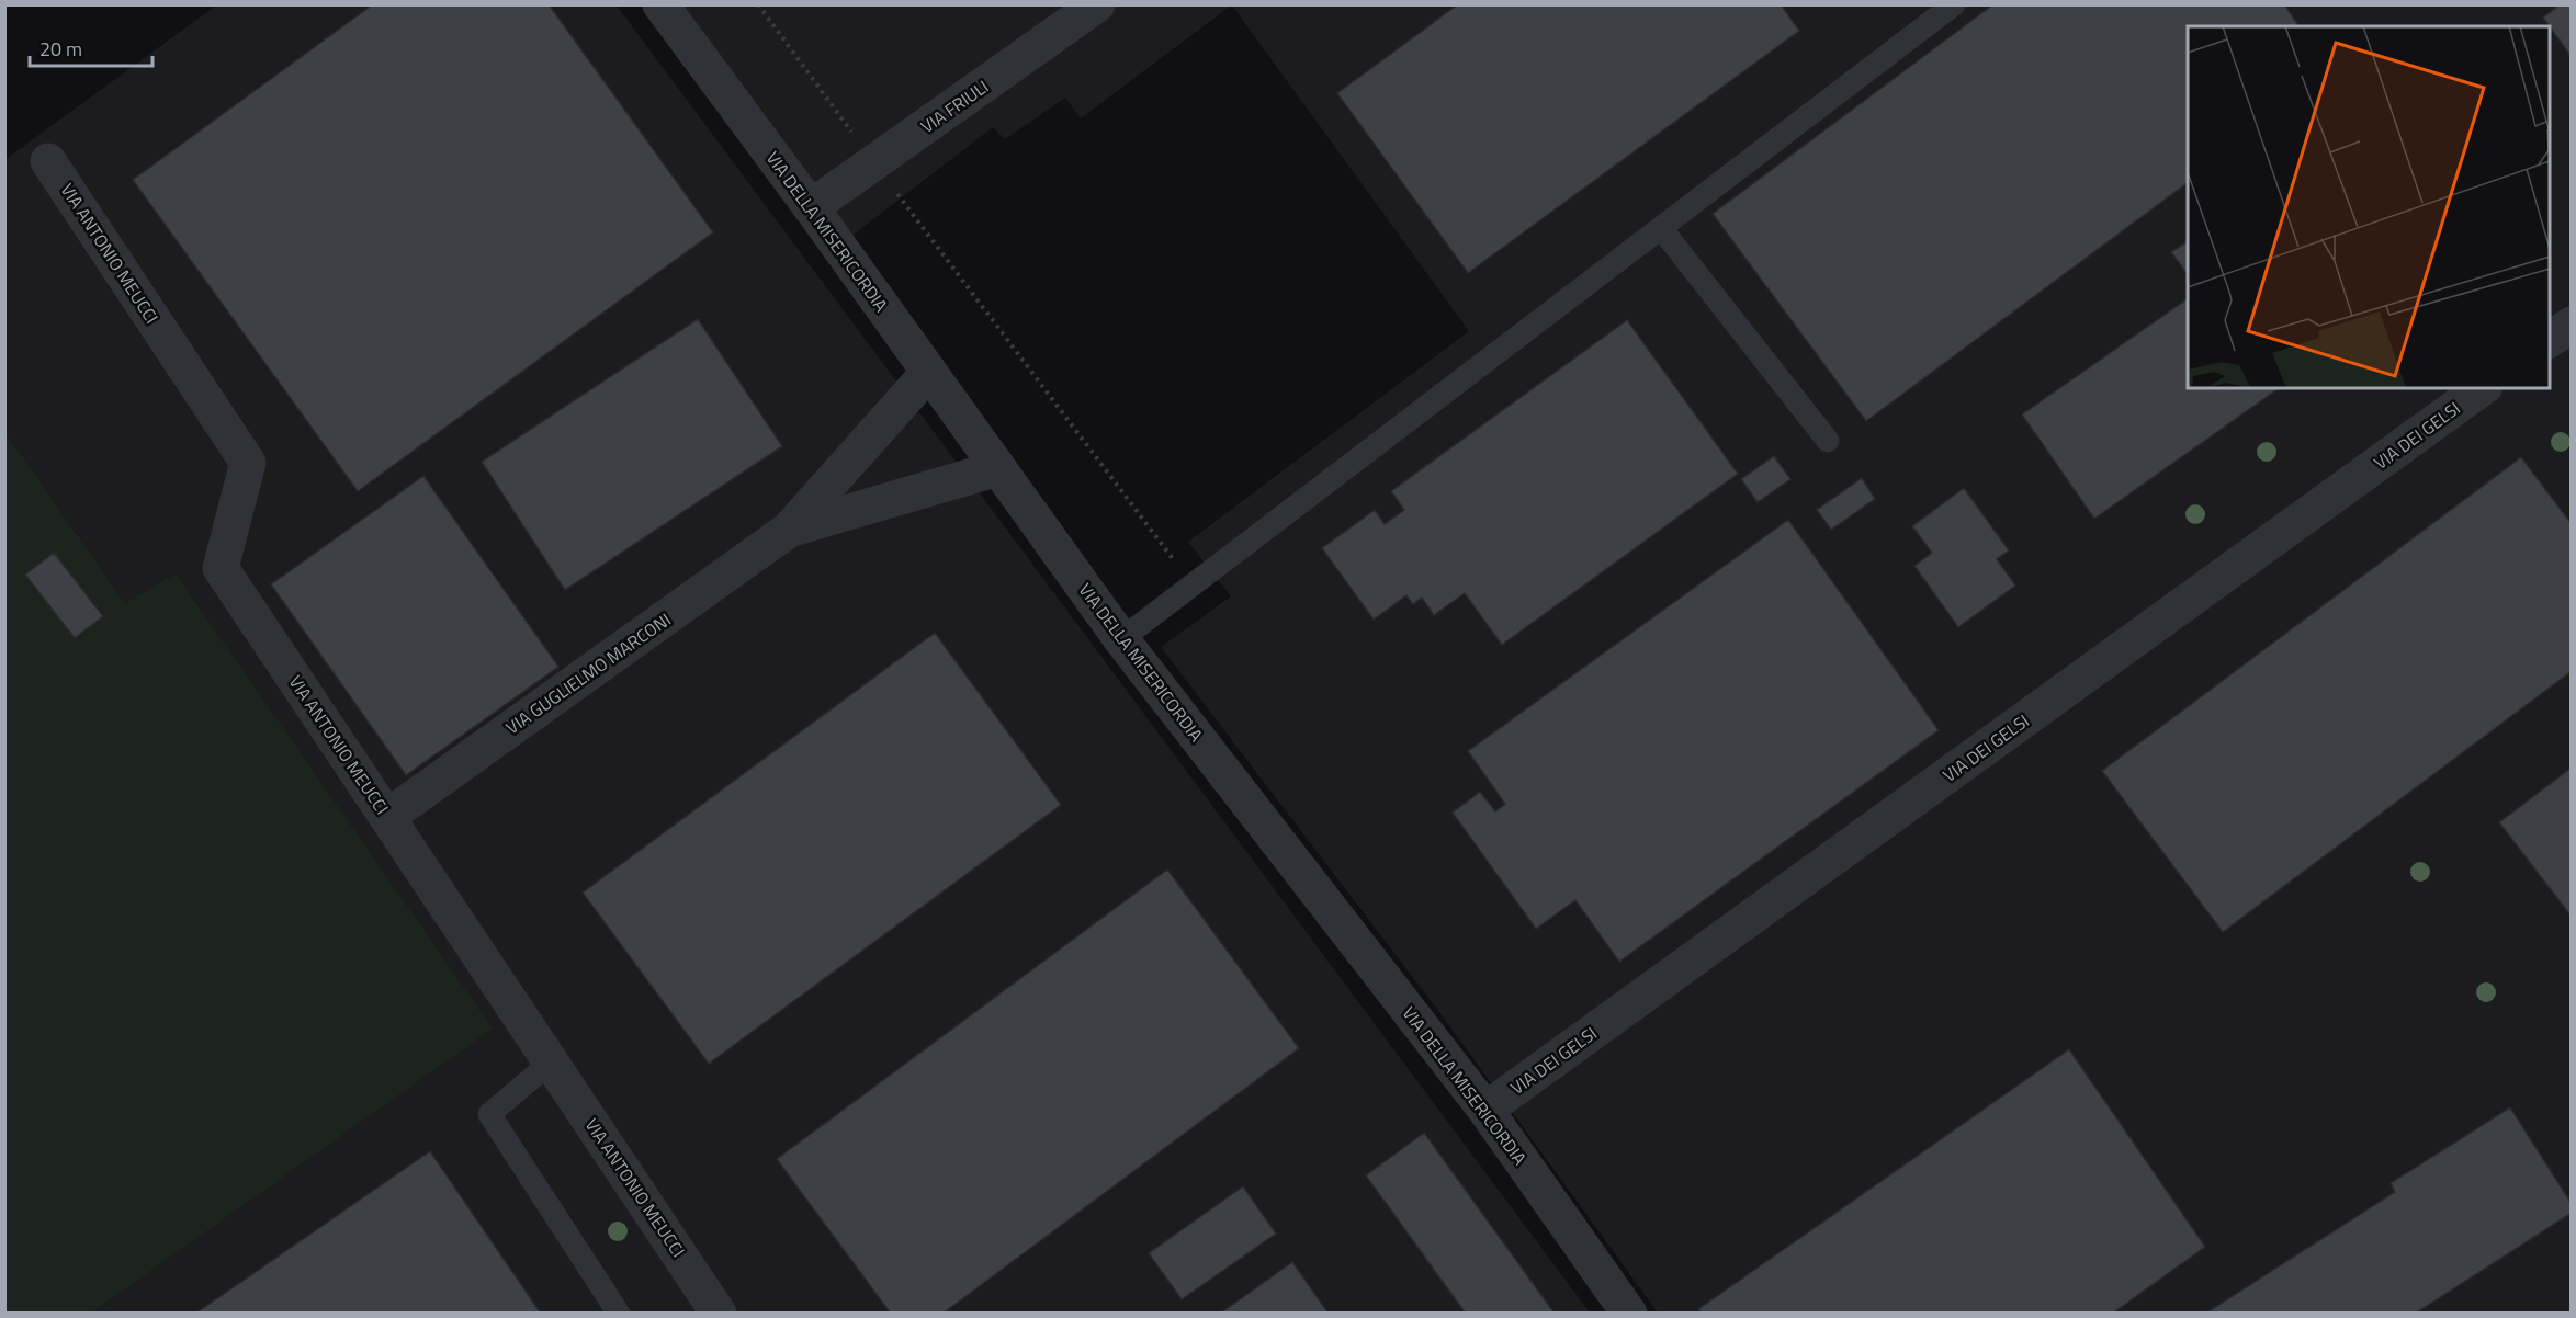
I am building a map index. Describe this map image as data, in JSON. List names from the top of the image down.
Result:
{
  "streets": {
    "street": [
      "VIA FRIULI",
      "VIA DELLA MISERICORDIA",
      "VIA ANTONIO MEUCCI",
      "VIA DEI GELSI",
      "VIA GUGLIELMO MARCONI"
    ]
  },
  "crossings": [
    ["VIA FRIULI", "VIA DELLA MISERICORDIA"],
    ["VIA DELLA MISERICORDIA", "VIA DEI GELSI"],
    ["VIA DELLA MISERICORDIA", "VIA GUGLIELMO MARCONI"],
    ["VIA ANTONIO MEUCCI", "VIA GUGLIELMO MARCONI"]
  ],
  "scale_bar": "20 m"
}
